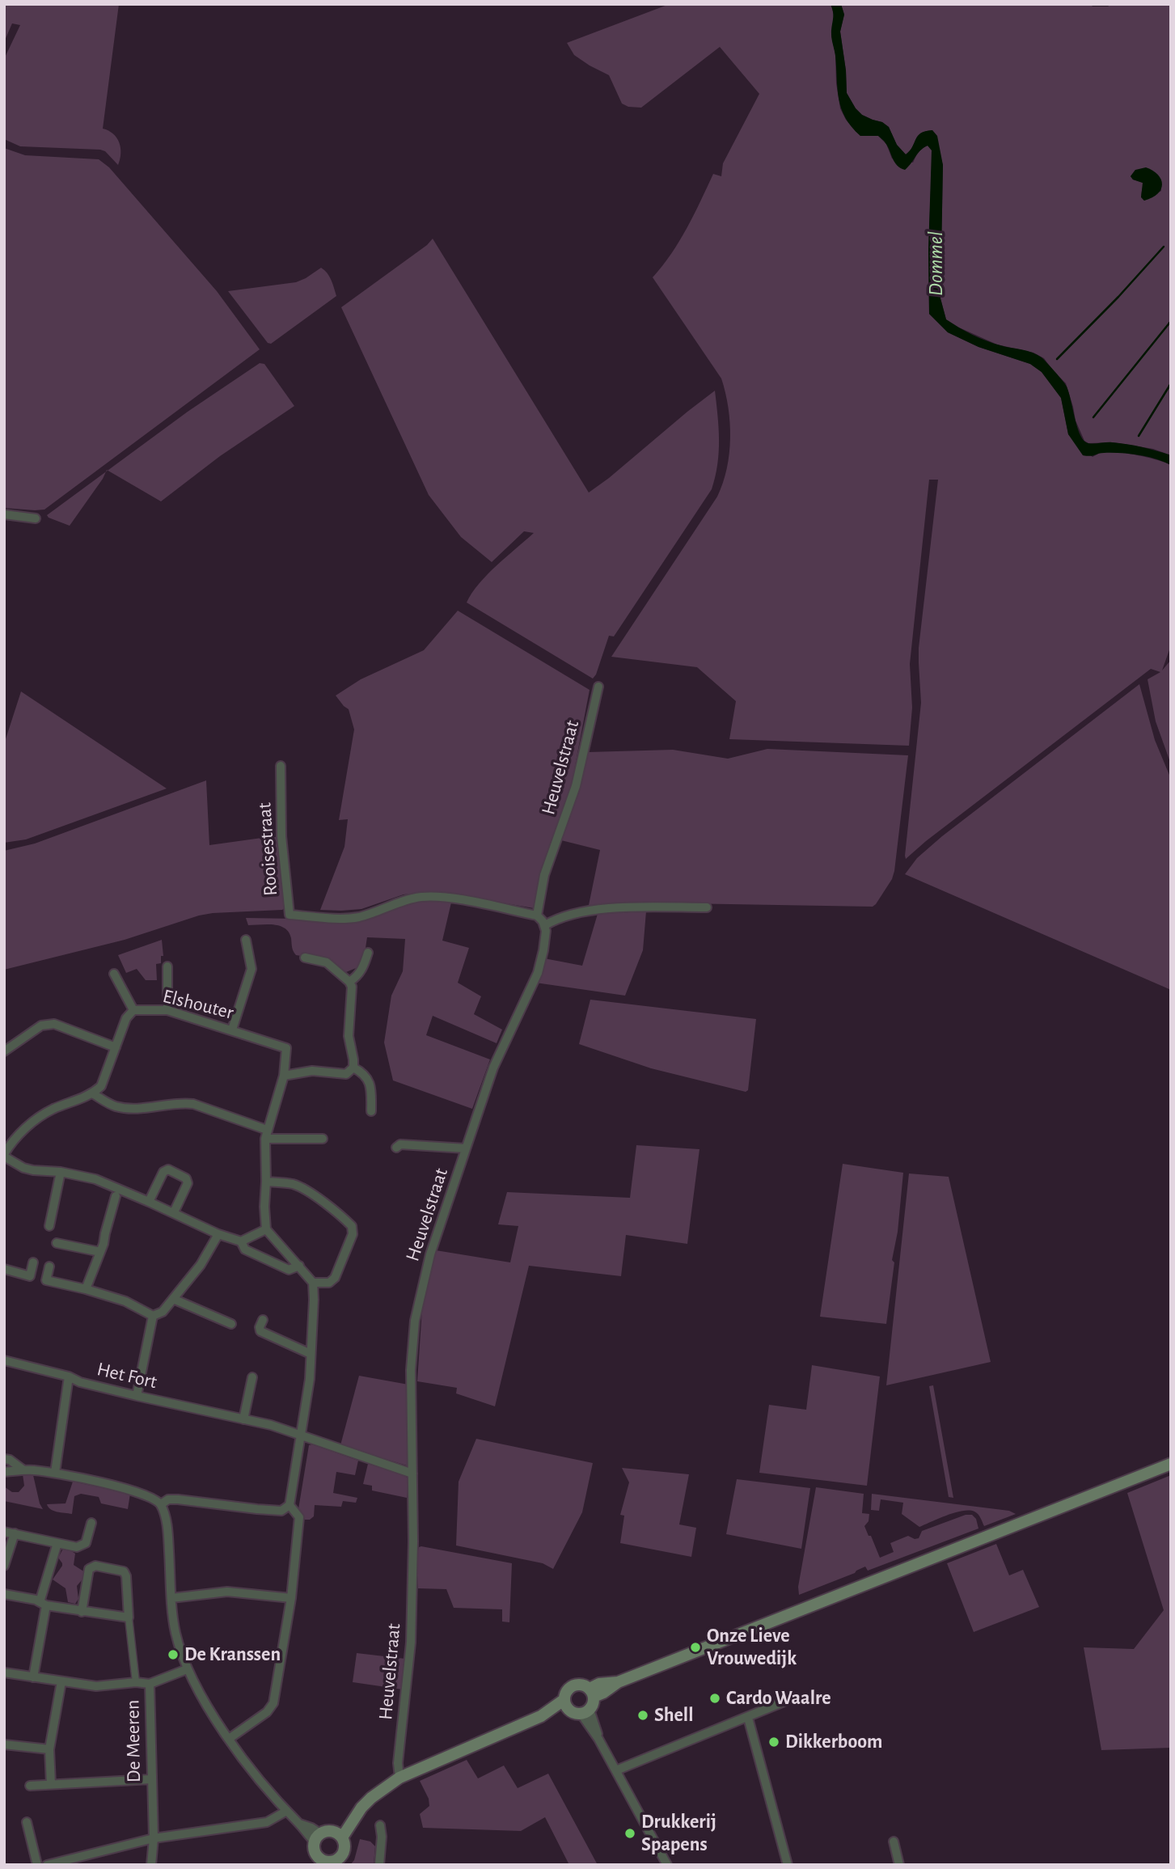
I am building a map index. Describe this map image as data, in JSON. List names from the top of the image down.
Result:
{
  "streets": {
    "street": [
      "Heuvelstraat",
      "Rooisestraat",
      "Elshouter",
      "Het Fort",
      "De Meeren"
    ]
  },
  "crossings": [
    ["Heuvelstraat", "Rooisestraat"],
    ["Heuvelstraat", "Het Fort"]
  ],
  "water": ["Dommel"],
  "places": [
    "Onze Lieve Vrouwedijk",
    "De Kranssen",
    "Cardo Waalre",
    "Shell",
    "Dikkerboom",
    "Drukkerij Spapens"
  ]
}
